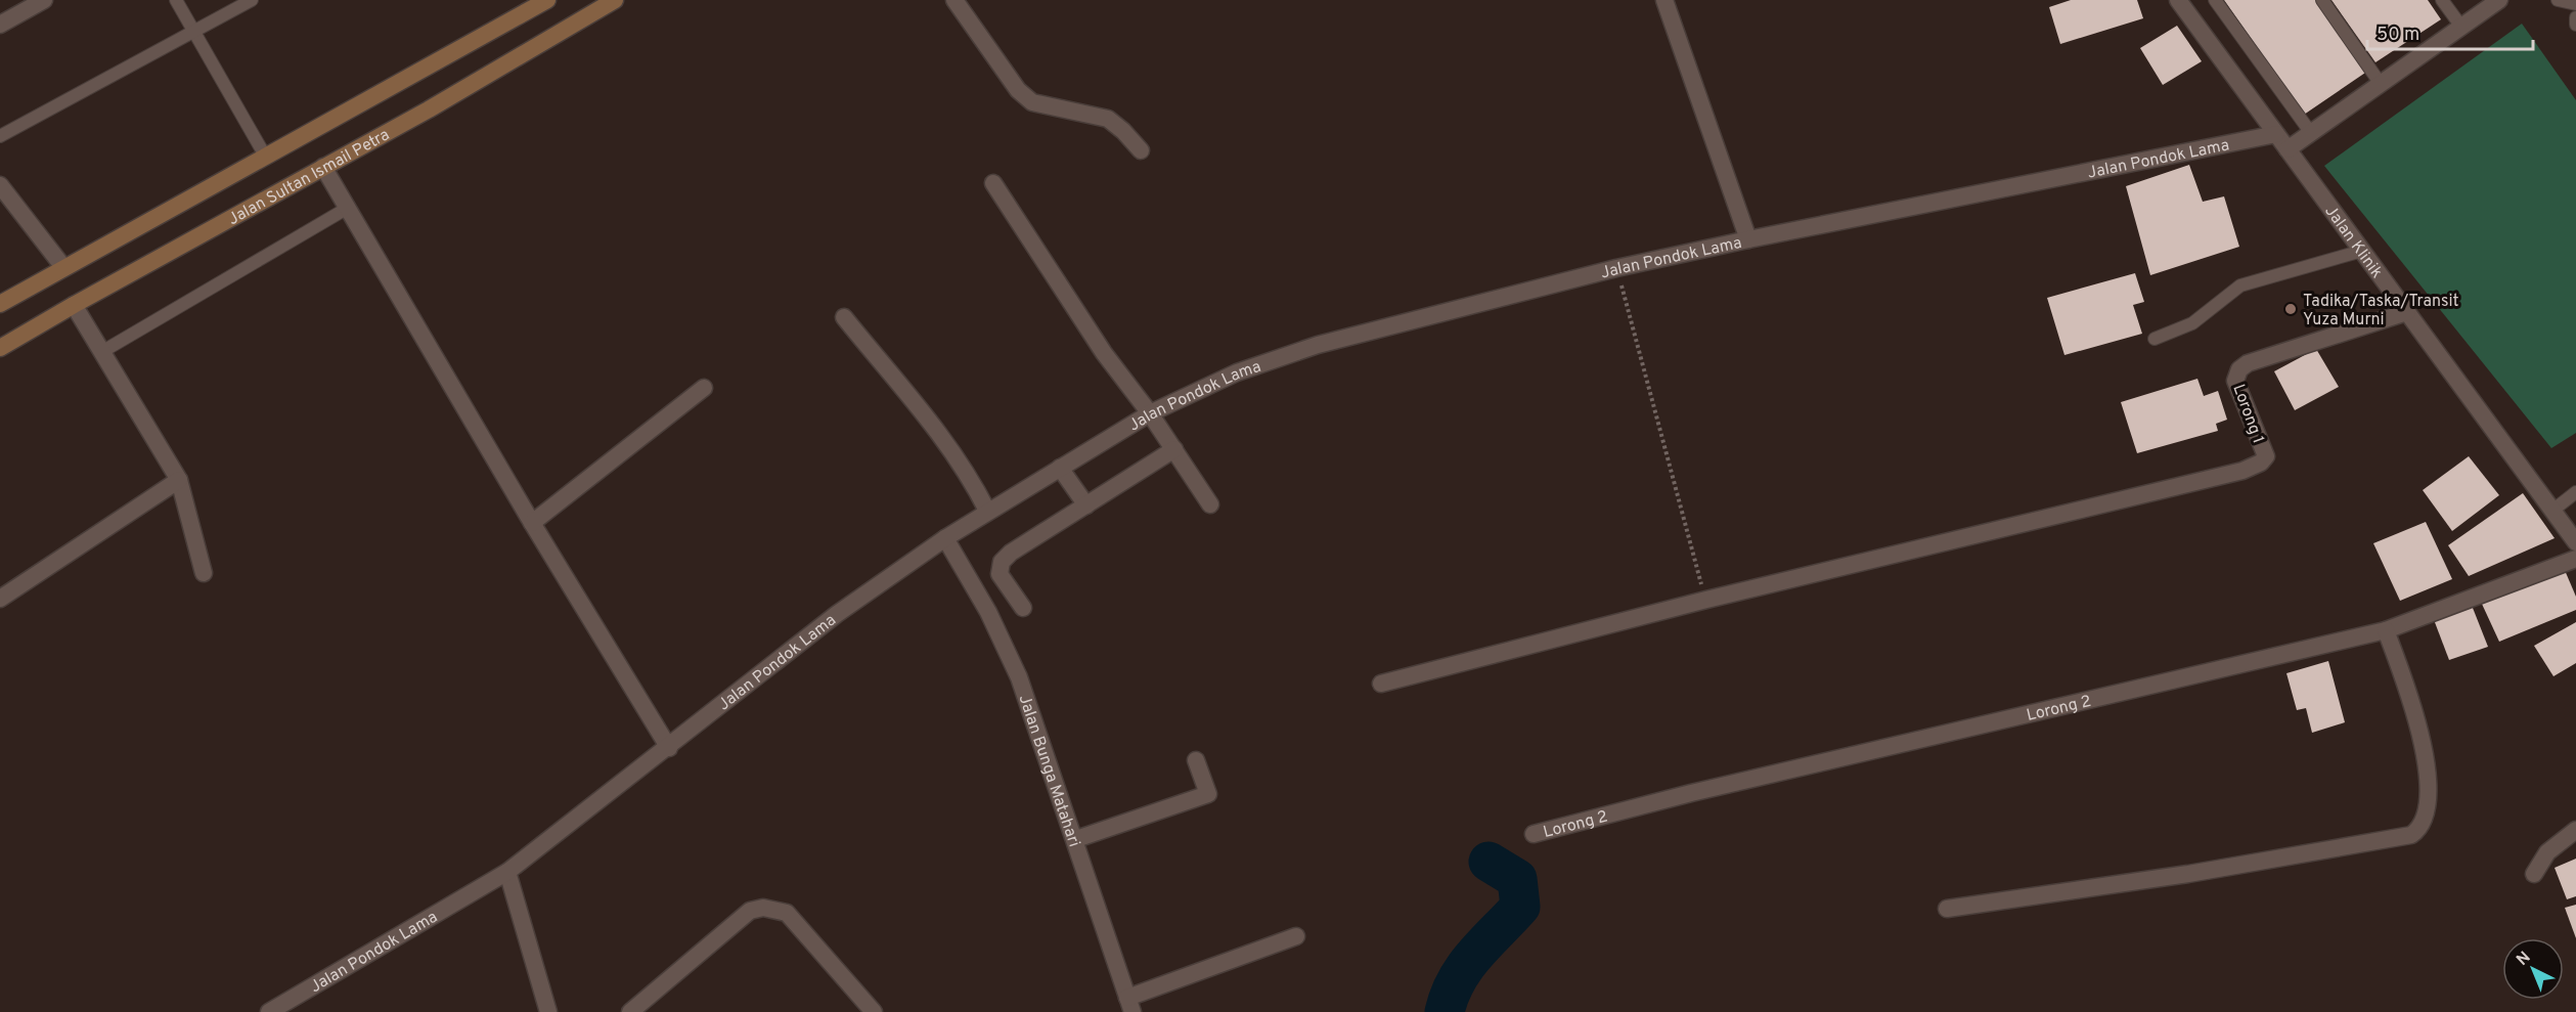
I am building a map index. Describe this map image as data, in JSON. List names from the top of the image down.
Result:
{
  "streets": {
    "main road": ["Jalan Sultan Ismail Petra"],
    "street": [
      "Jalan Pondok Lama",
      "Jalan Klinik",
      "Lorong 1",
      "Lorong 2",
      "Jalan Bunga Matahari"
    ]
  },
  "crossings": [
    ["Jalan Pondok Lama", "Jalan Klinik"],
    ["Jalan Pondok Lama", "Jalan Bunga Matahari"],
    ["Jalan Klinik", "Lorong 1"]
  ],
  "places": ["Tadika/Taska/Transit Yuza Murni"],
  "scale_bar": "50 m",
  "north": "top left"
}
